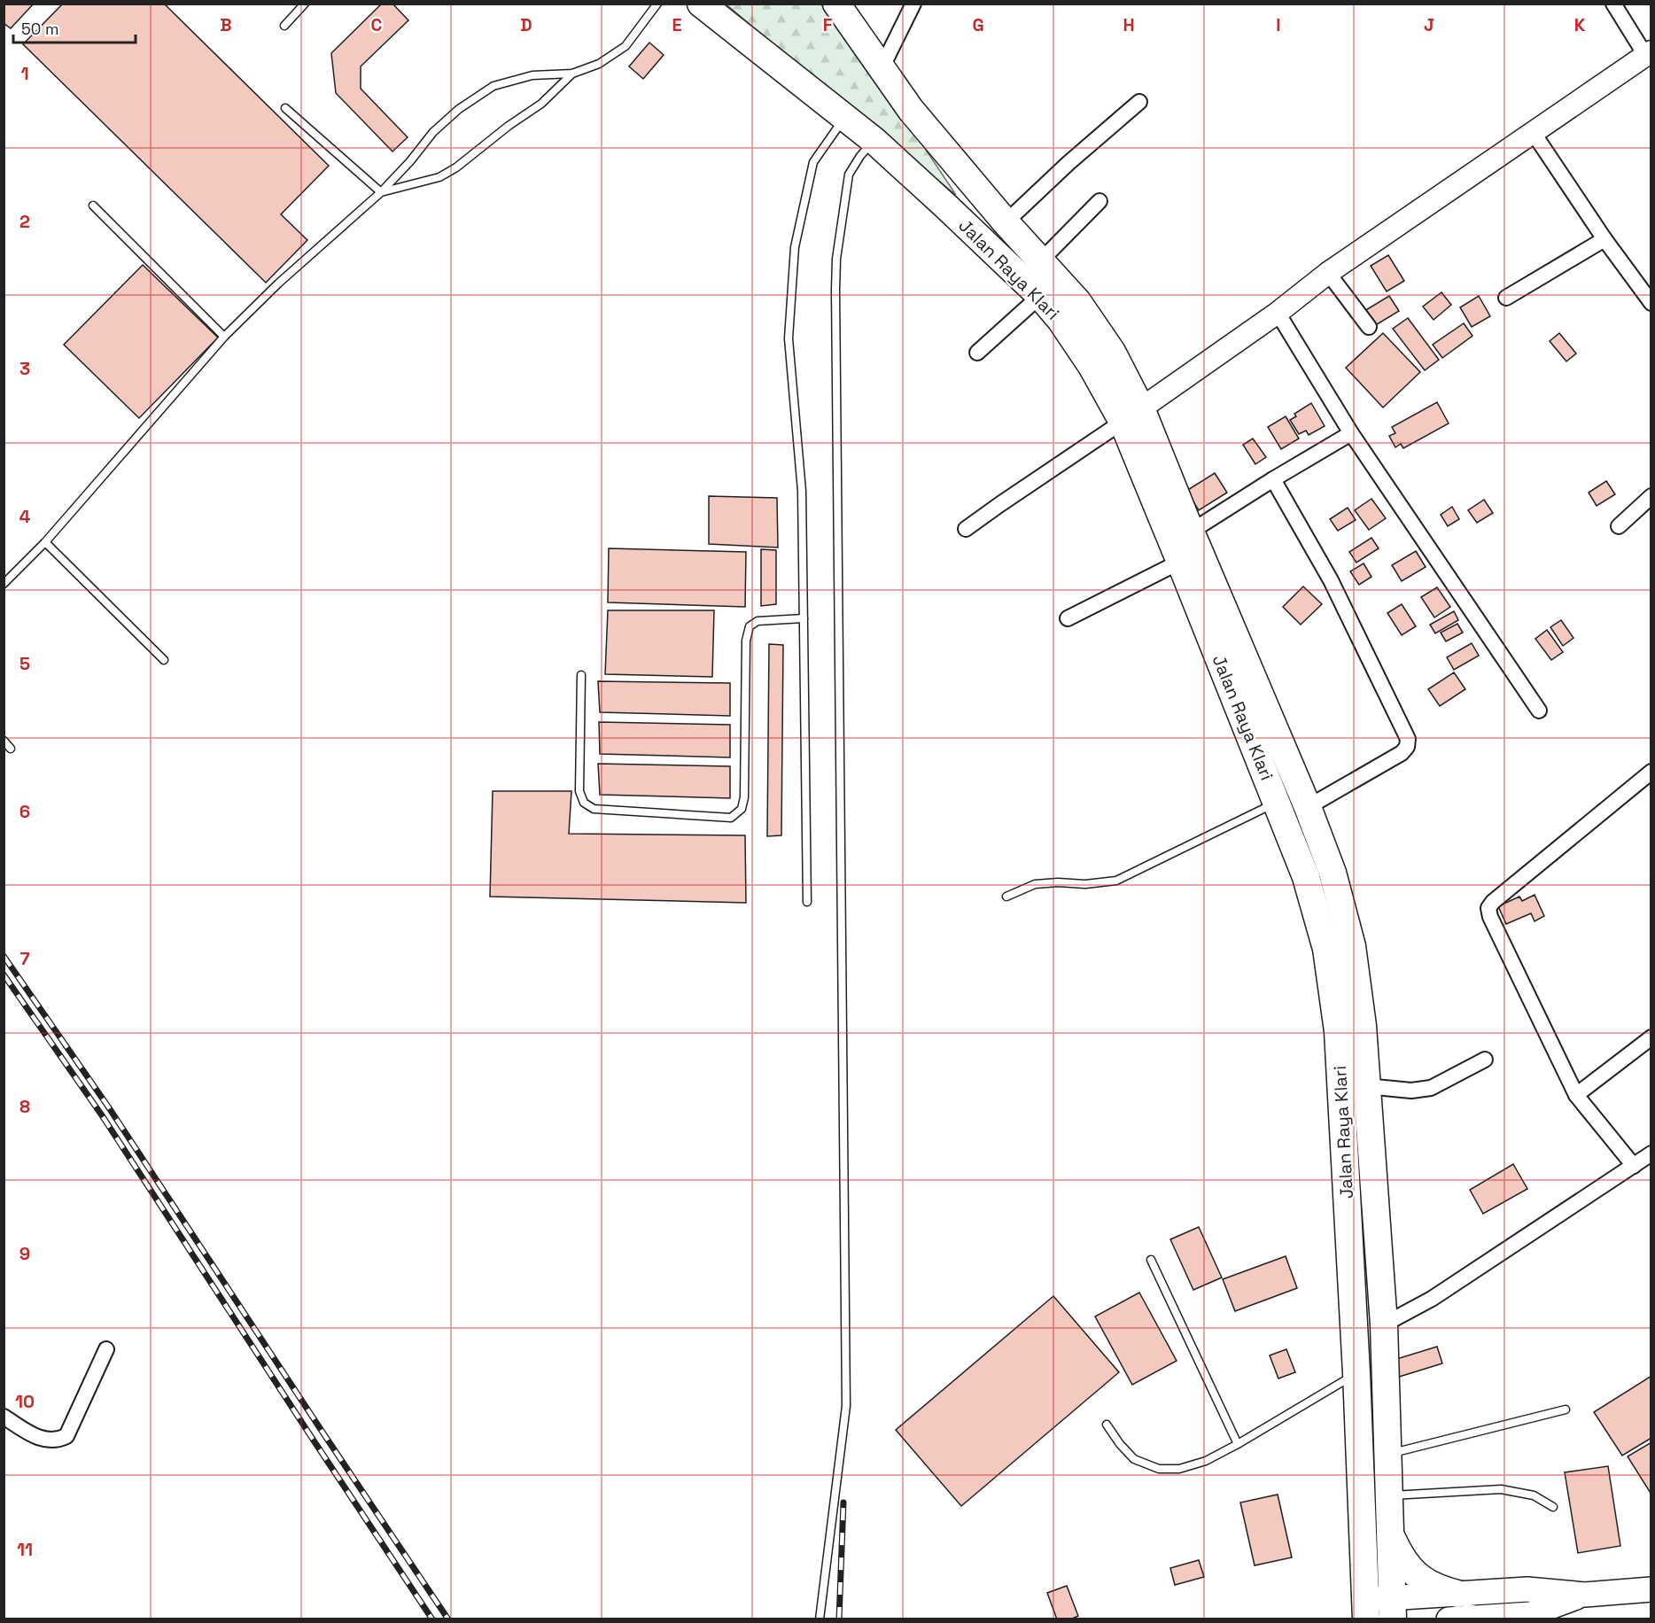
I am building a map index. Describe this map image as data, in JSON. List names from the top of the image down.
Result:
{
  "streets": {
    "highway": ["Jalan Raya Klari"]
  },
  "scale_bar": "50 m",
  "grid": {
    "columns": [
      "B",
      "C",
      "D",
      "E",
      "F",
      "G",
      "H",
      "I",
      "J",
      "K"
    ],
    "rows": [
      "1",
      "2",
      "3",
      "4",
      "5",
      "6",
      "7",
      "8",
      "9",
      "10",
      "11"
    ]
  }
}
